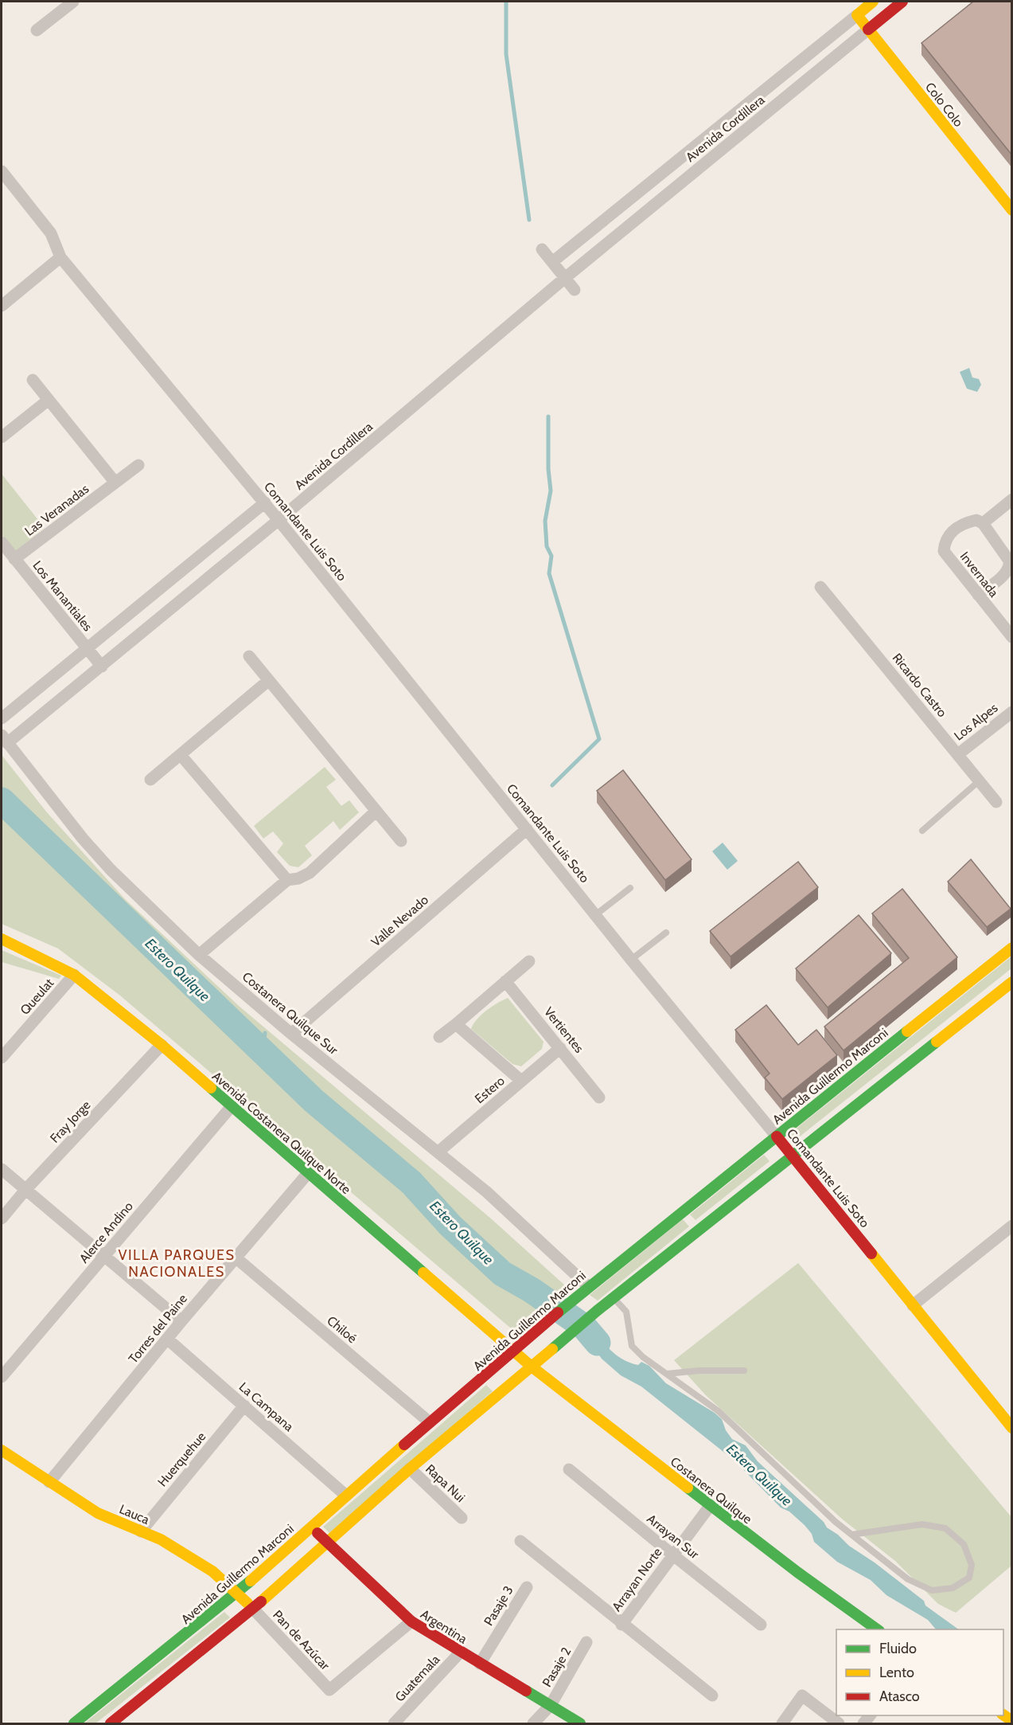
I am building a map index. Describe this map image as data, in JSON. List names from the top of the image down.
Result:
{
  "streets": {
    "main road": [
      "Colo Colo",
      "Avenida Cordillera",
      "Comandante Luis Soto",
      "Avenida Guillermo Marconi",
      "Avenida Costanera Quilque Norte",
      "Costanera Quilque",
      "Lauca",
      "Argentina"
    ],
    "street": [
      "Las Veranadas",
      "Invernada",
      "Los Manantiales",
      "Ricardo Castro",
      "Los Alpes",
      "Valle Nevado",
      "Queulat",
      "Costanera Quilque Sur",
      "Vertientes",
      "Estero",
      "Fray Jorge",
      "Alerce Andino",
      "Torres del Paine",
      "Chiloé",
      "La Campana",
      "Huerquehue",
      "Rapa Nui",
      "Arrayan Sur",
      "Arrayan Norte",
      "Pasaje 3",
      "Pan de Azúcar",
      "Pasaje 2",
      "Guatemala"
    ]
  },
  "crossings": [
    ["Colo Colo", "Avenida Cordillera"],
    ["Avenida Cordillera", "Comandante Luis Soto"],
    ["Avenida Cordillera", "Los Manantiales"],
    ["Avenida Cordillera", "Costanera Quilque Sur"],
    ["Las Veranadas", "Los Manantiales"],
    ["Comandante Luis Soto", "Valle Nevado"],
    ["Comandante Luis Soto", "Avenida Guillermo Marconi"],
    ["Ricardo Castro", "Los Alpes"],
    ["Valle Nevado", "Costanera Quilque Sur"],
    ["Queulat", "Avenida Costanera Quilque Norte"],
    ["Costanera Quilque Sur", "Avenida Guillermo Marconi"],
    ["Costanera Quilque Sur", "Estero"],
    ["Vertientes", "Estero"],
    ["Avenida Guillermo Marconi", "Avenida Costanera Quilque Norte"],
    ["Avenida Guillermo Marconi", "Chiloé"],
    ["Avenida Guillermo Marconi", "La Campana"],
    ["Avenida Guillermo Marconi", "Rapa Nui"],
    ["Avenida Guillermo Marconi", "Costanera Quilque"],
    ["Avenida Guillermo Marconi", "Lauca"],
    ["Avenida Guillermo Marconi", "Argentina"],
    ["Avenida Guillermo Marconi", "Pan de Azúcar"],
    ["Fray Jorge", "Avenida Costanera Quilque Norte"],
    ["Avenida Costanera Quilque Norte", "Alerce Andino"],
    ["Avenida Costanera Quilque Norte", "Torres del Paine"],
    ["Avenida Costanera Quilque Norte", "Costanera Quilque"],
    ["Torres del Paine", "Chiloé"],
    ["Torres del Paine", "La Campana"],
    ["Torres del Paine", "Lauca"],
    ["La Campana", "Huerquehue"],
    ["Huerquehue", "Lauca"],
    ["Costanera Quilque", "Arrayan Norte"],
    ["Lauca", "Pan de Azúcar"],
    ["Arrayan Sur", "Arrayan Norte"],
    ["Pasaje 3", "Argentina"],
    ["Argentina", "Pan de Azúcar"],
    ["Argentina", "Pasaje 2"],
    ["Argentina", "Guatemala"]
  ],
  "districts": ["VILLA PARQUES NACIONALES"],
  "water": ["Estero Quilque"],
  "legend": ["Fluido", "Lento", "Atasco"]
}
